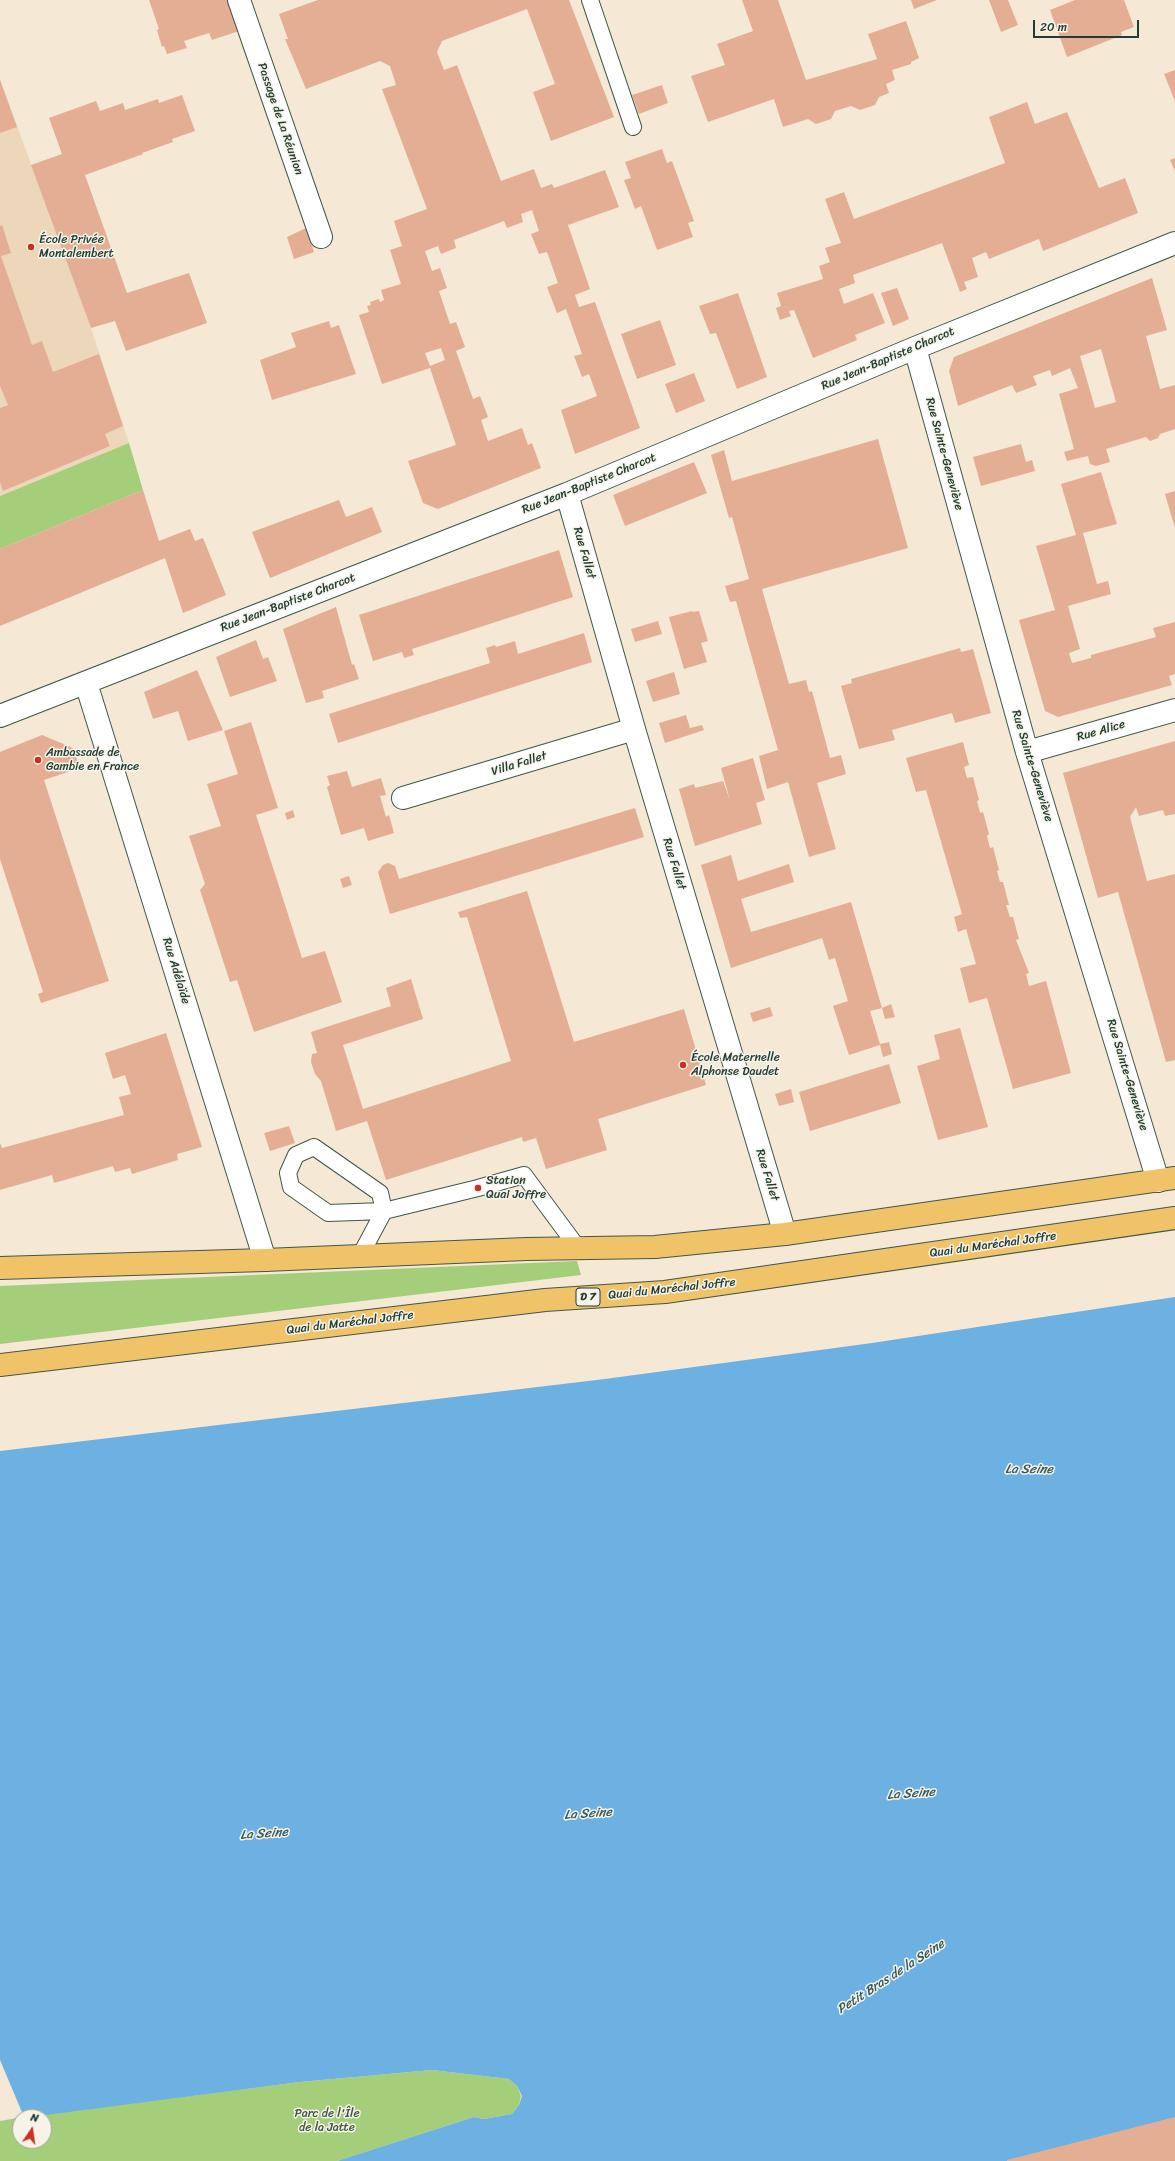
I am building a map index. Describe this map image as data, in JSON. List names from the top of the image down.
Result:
{
  "streets": {
    "main road": ["Quai du Maréchal Joffre", "D 7"],
    "street": [
      "Passage de La Réunion",
      "Rue Jean-Baptiste Charcot",
      "Rue Sainte-Geneviève",
      "Rue Fallet",
      "Rue Alice",
      "Villa Fallet",
      "Rue Adélaïde"
    ]
  },
  "crossings": [
    ["Rue Jean-Baptiste Charcot", "Rue Sainte-Geneviève"],
    ["Rue Jean-Baptiste Charcot", "Rue Fallet"],
    ["Rue Jean-Baptiste Charcot", "Rue Adélaïde"],
    ["Rue Sainte-Geneviève", "Rue Alice"],
    ["Rue Fallet", "Villa Fallet"]
  ],
  "water": ["La Seine", "Petit Bras de la Seine"],
  "parks": ["Parc de l'Île de la Jatte"],
  "places": [
    "École Privée Montalembert",
    "Ambassade de Gambie en France",
    "École Maternelle Alphonse Daudet",
    "Station Quai Joffre"
  ],
  "scale_bar": "20 m",
  "north": "top"
}
